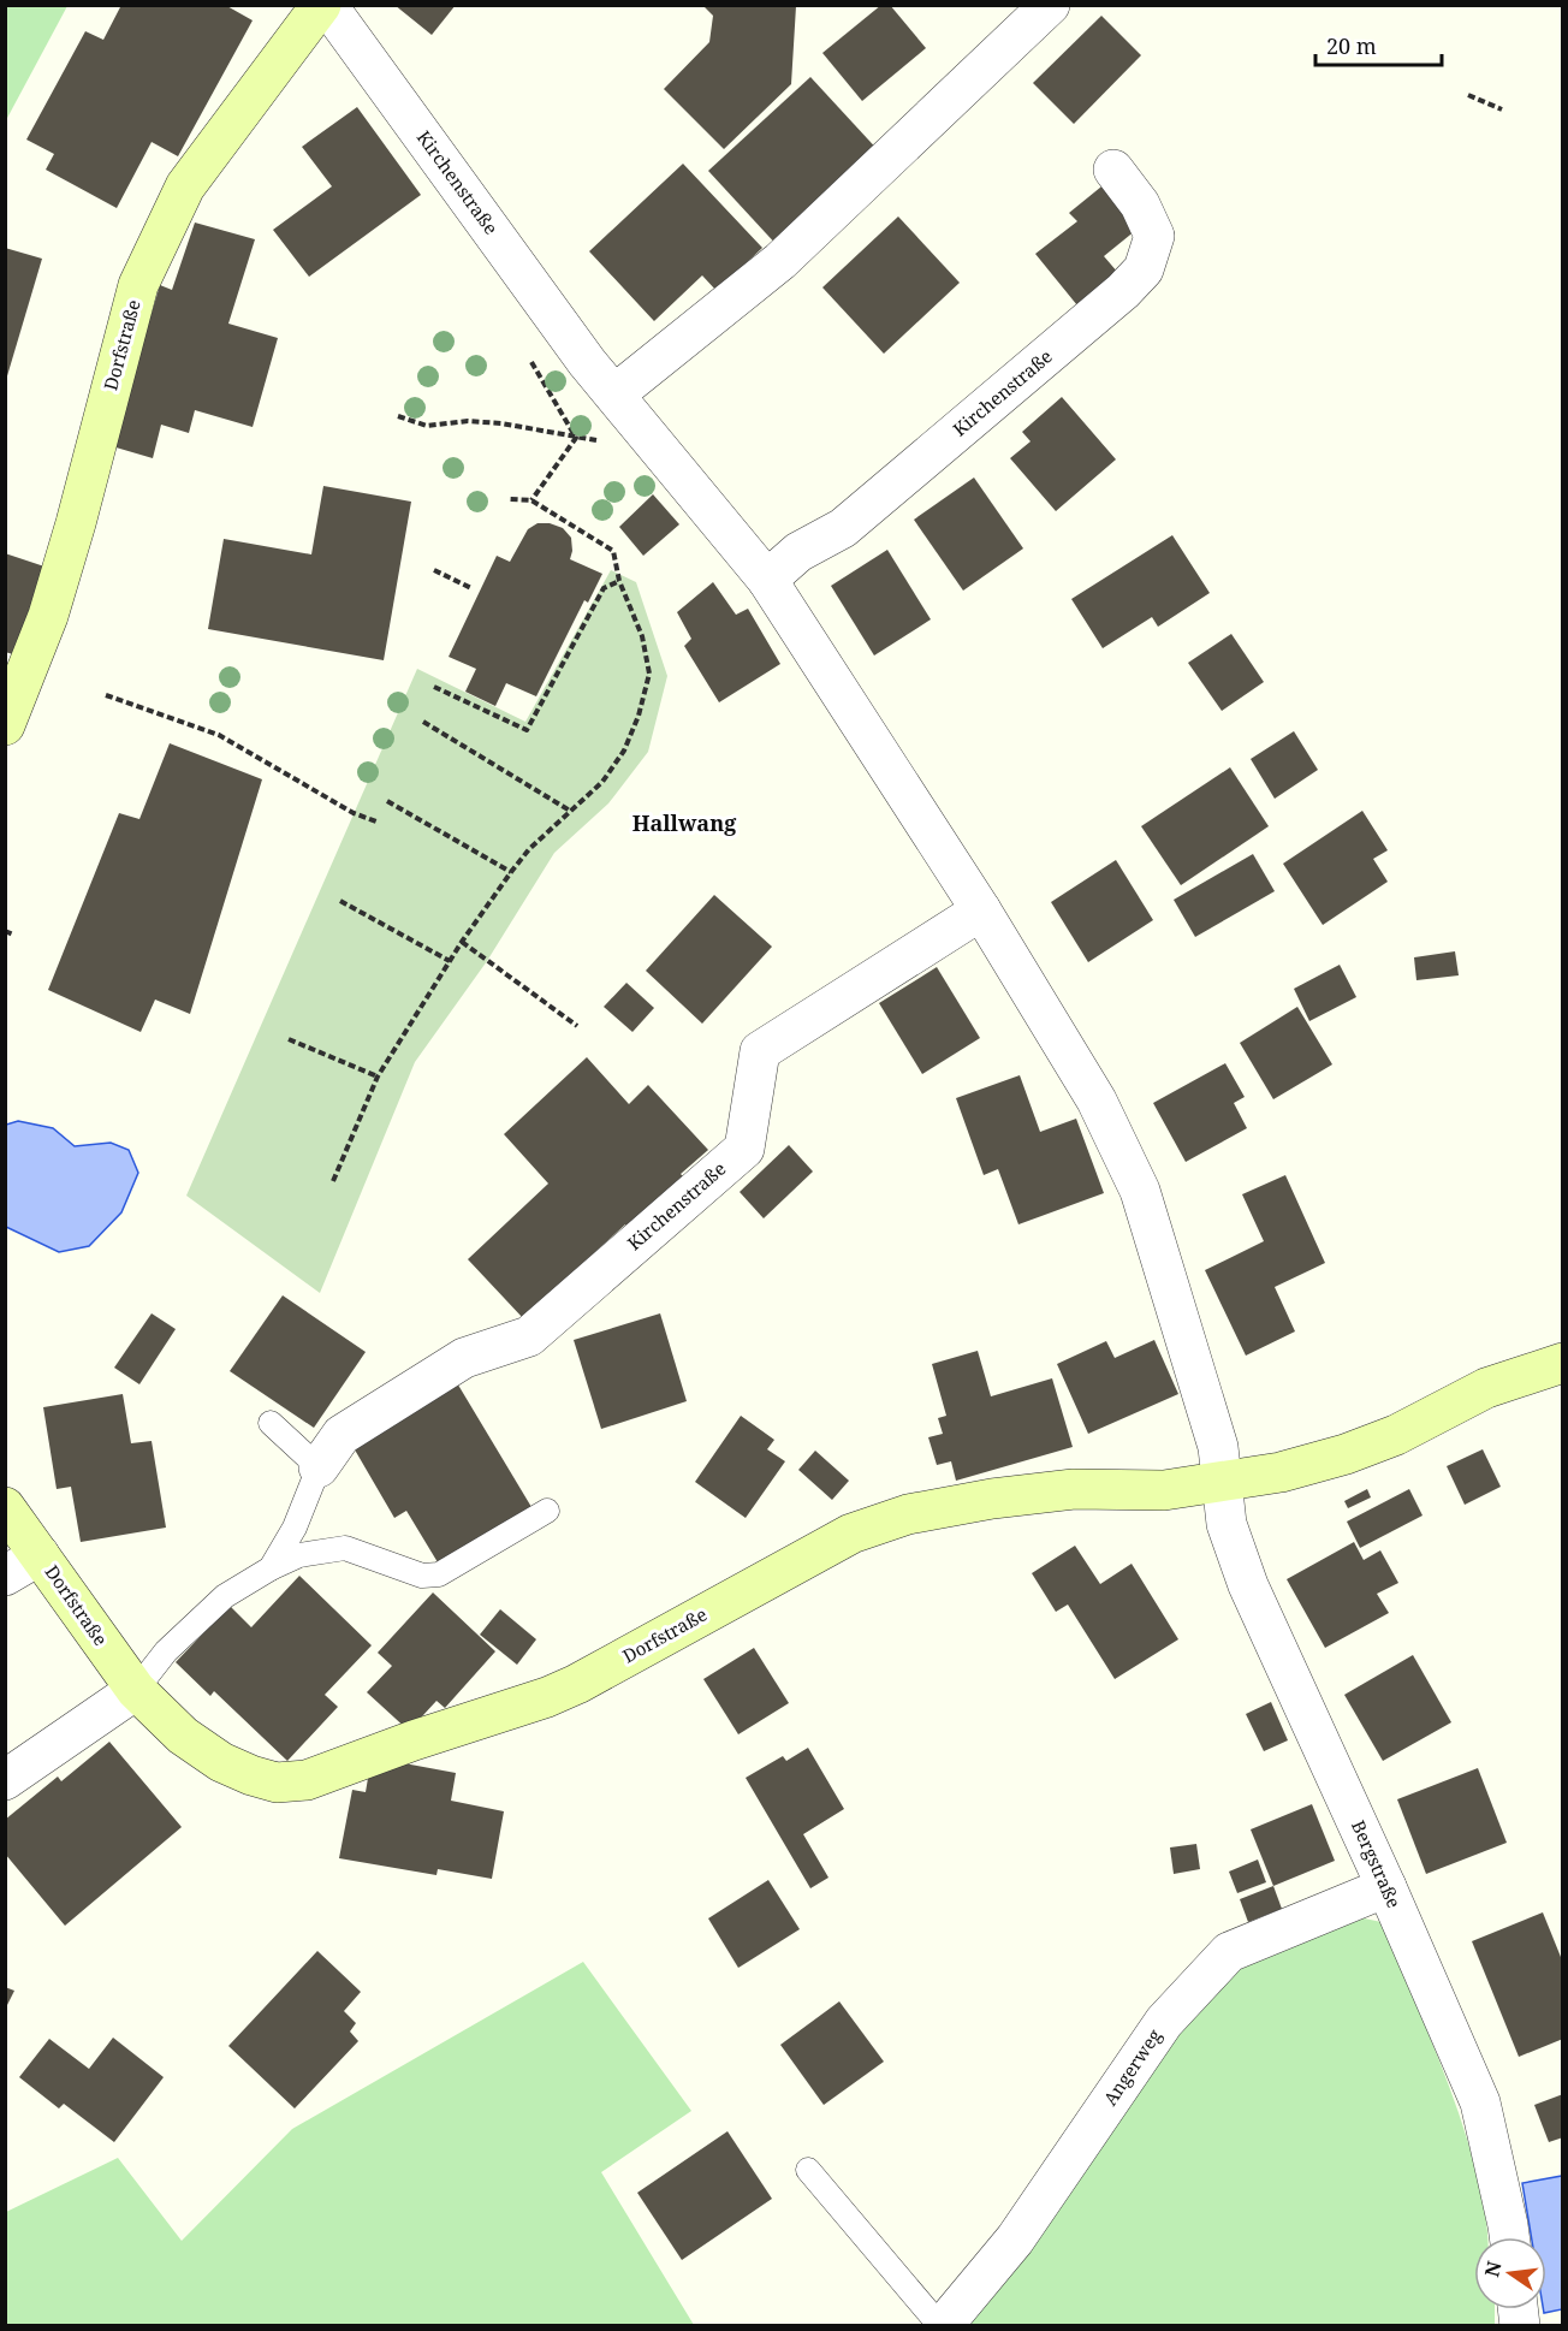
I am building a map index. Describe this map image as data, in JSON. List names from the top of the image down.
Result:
{
  "streets": {
    "street": [
      "Kirchenstraße",
      "Dorfstraße",
      "Bergstraße",
      "Angerweg"
    ]
  },
  "crossings": [
    ["Kirchenstraße", "Dorfstraße"],
    ["Kirchenstraße", "Bergstraße"],
    ["Dorfstraße", "Bergstraße"],
    ["Bergstraße", "Angerweg"]
  ],
  "districts": ["Hallwang"],
  "scale_bar": "20 m",
  "north": "left"
}
